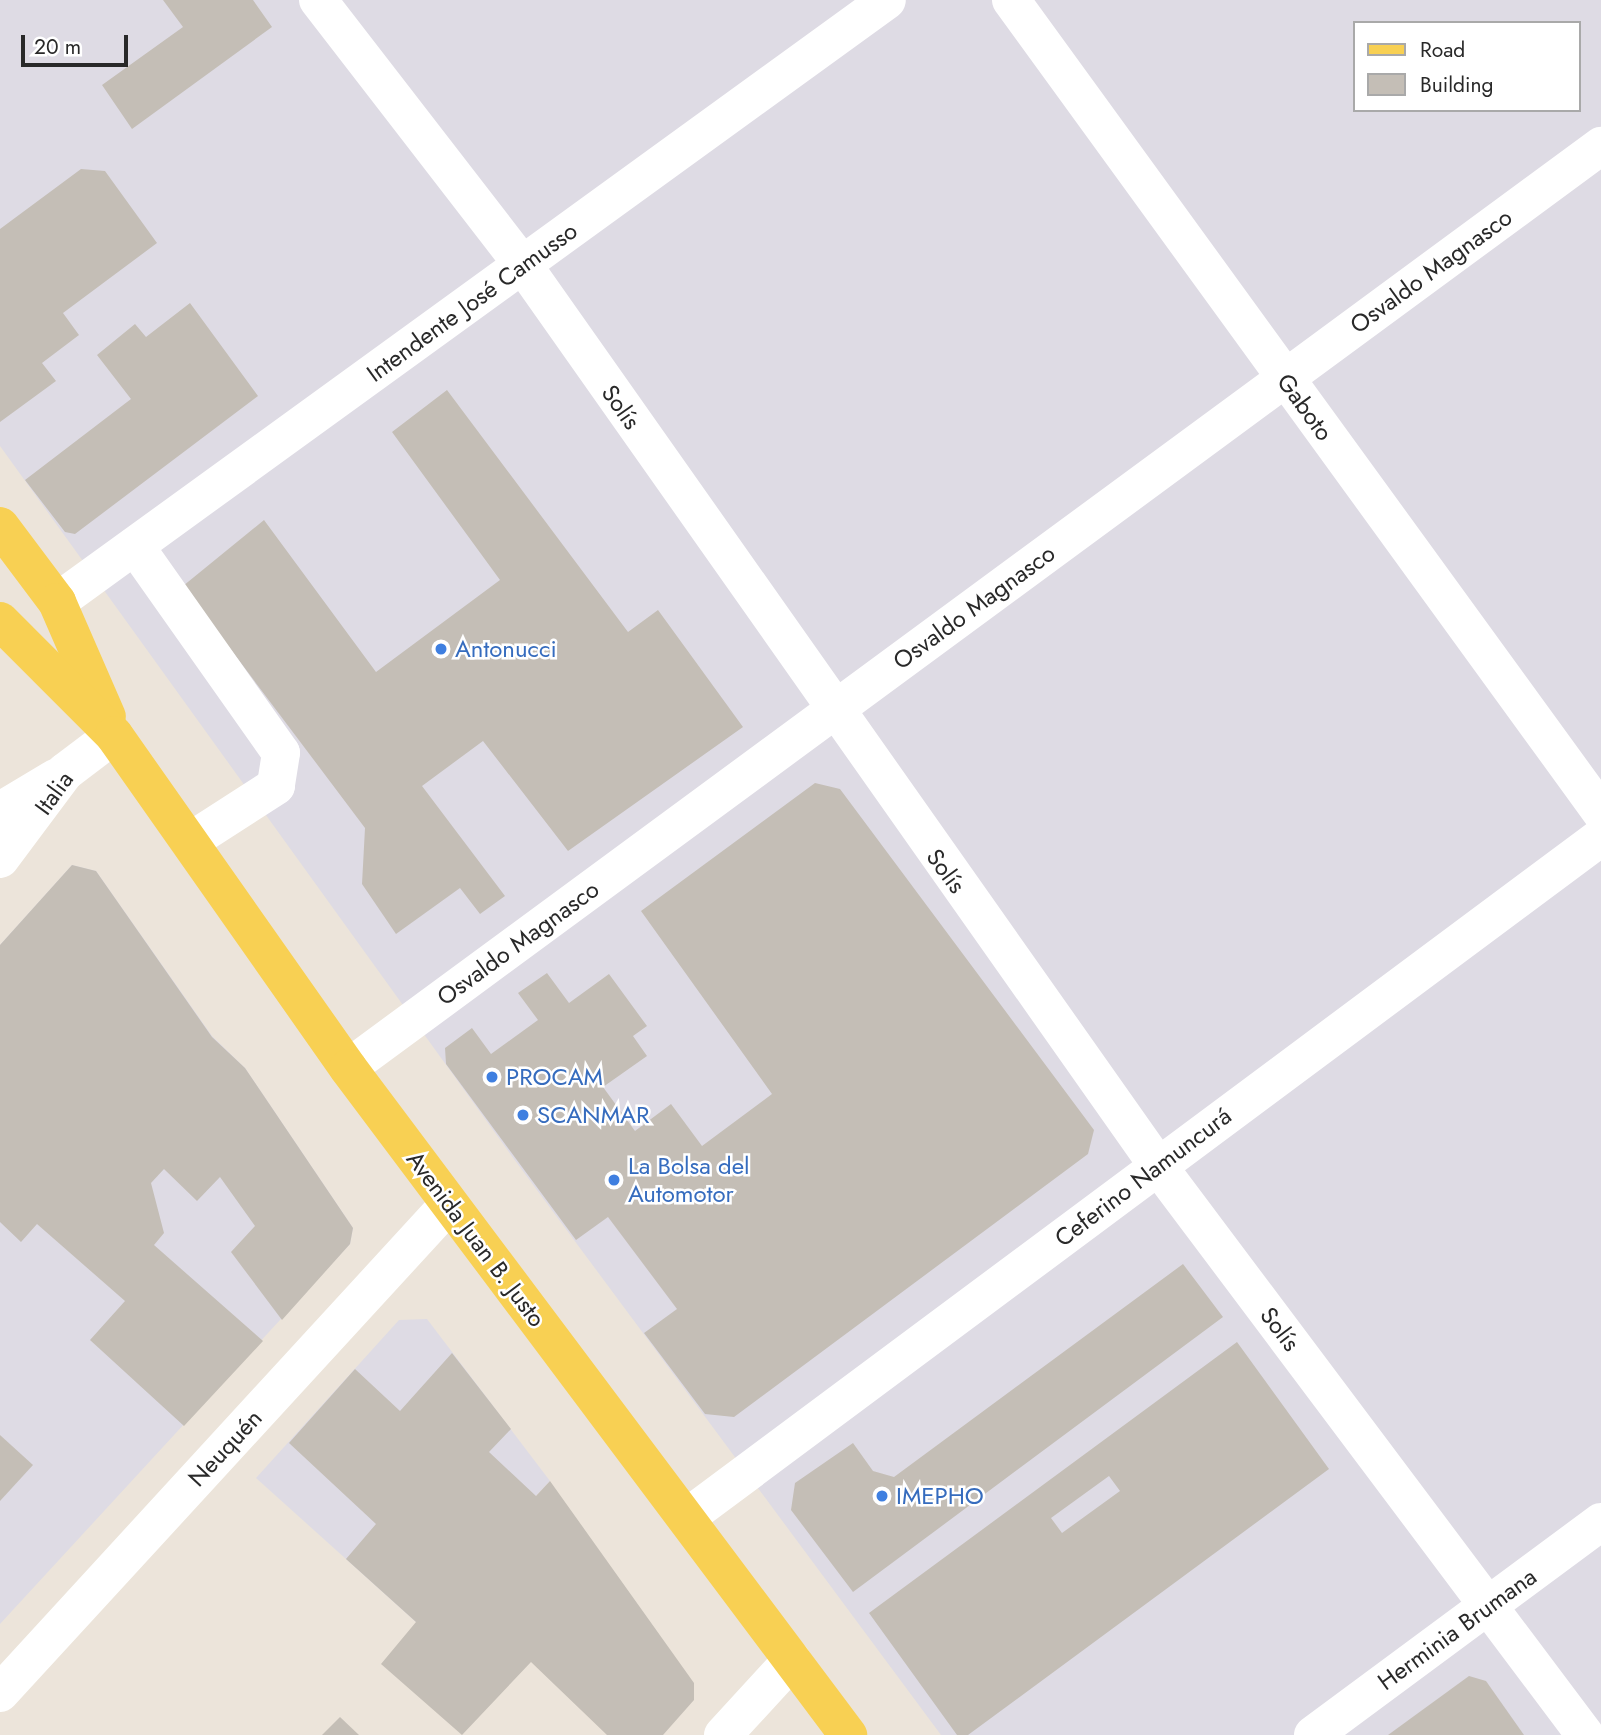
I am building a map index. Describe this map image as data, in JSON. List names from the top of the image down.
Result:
{
  "streets": {
    "main road": ["Avenida Juan B. Justo"],
    "street": [
      "Osvaldo Magnasco",
      "Intendente José Camusso",
      "Solís",
      "Gaboto",
      "Italia",
      "Ceferino Namuncurá",
      "Neuquén",
      "Herminia Brumana"
    ]
  },
  "crossings": [
    ["Osvaldo Magnasco", "Solís"],
    ["Osvaldo Magnasco", "Gaboto"],
    ["Osvaldo Magnasco", "Avenida Juan B. Justo"],
    ["Intendente José Camusso", "Solís"],
    ["Intendente José Camusso", "Avenida Juan B. Justo"],
    ["Solís", "Ceferino Namuncurá"],
    ["Solís", "Herminia Brumana"],
    ["Italia", "Avenida Juan B. Justo"],
    ["Ceferino Namuncurá", "Avenida Juan B. Justo"],
    ["Avenida Juan B. Justo", "Neuquén"]
  ],
  "places": [
    "Antonucci",
    "PROCAM",
    "SCANMAR",
    "La Bolsa del Automotor",
    "IMEPHO"
  ],
  "legend": ["Road", "Building"],
  "scale_bar": "20 m"
}
